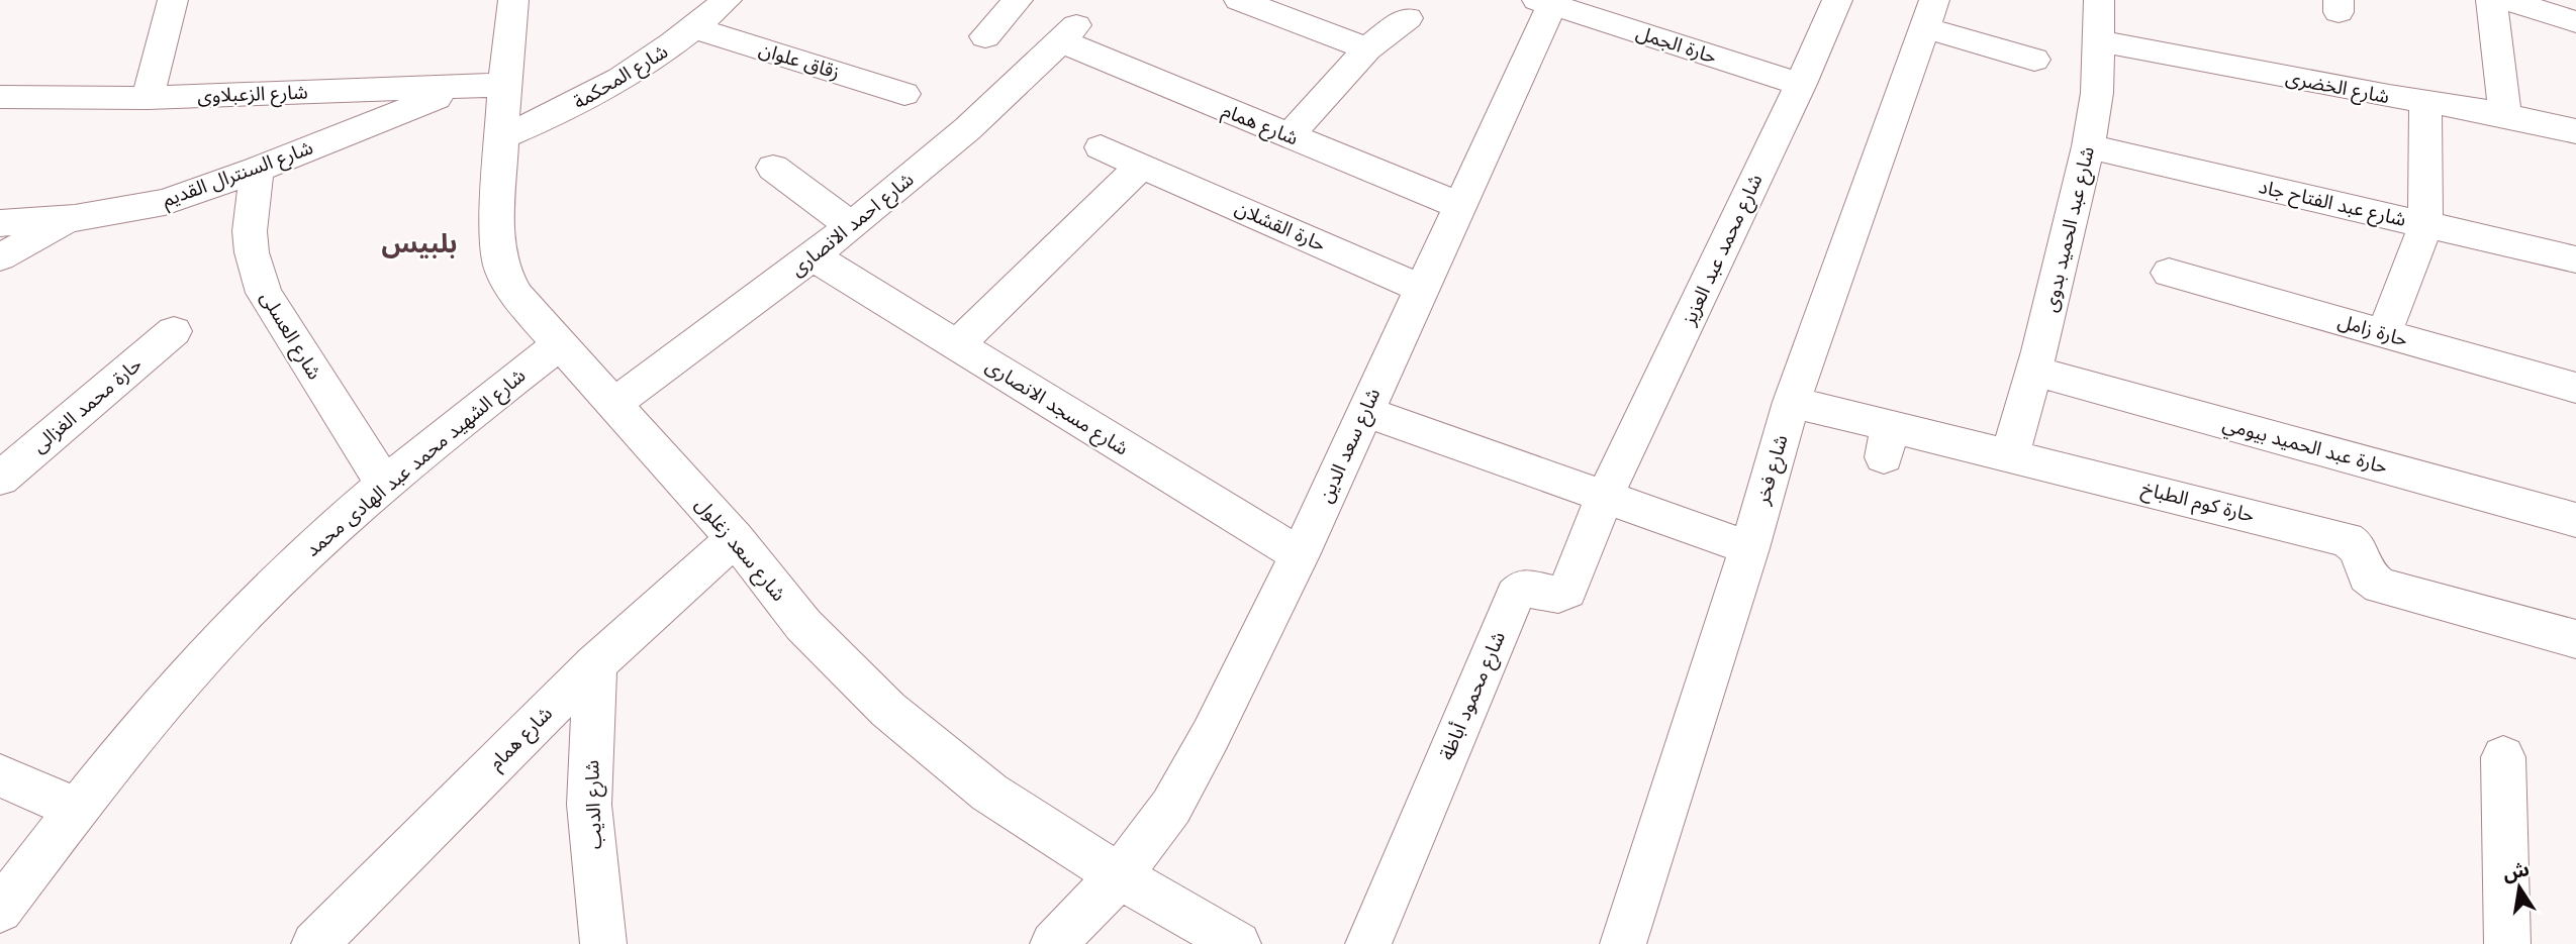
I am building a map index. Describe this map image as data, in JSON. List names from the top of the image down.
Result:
{
  "streets": {
    "street": [
      "حارة الجمل",
      "زقاق علوان",
      "شارع المحكمة",
      "شارع الخضرى",
      "شارع الزعبلاوى",
      "شارع همام",
      "شارع السنترال القديم",
      "شارع عبد الفتاح جاد",
      "شارع احمد الانصارى",
      "حارة القشلان",
      "شارع عبد الحميد بدوى",
      "شارع محمد عبد العزيز",
      "حارة زامل",
      "شارع العسلى",
      "حارة محمد الغزالى",
      "شارع مسجد الانصارى",
      "شارع سعد الدين",
      "حارة عبد الحميد بيومي",
      "شارع الشهيد محمد عبد الهادى محمد",
      "شارع فخر",
      "حارة كوم الطباخ",
      "شارع سعد زغلول",
      "شارع محمود أباظة",
      "شارع الديب"
    ]
  },
  "crossings": [
    ["حارة الجمل", "شارع محمد عبد العزيز"],
    ["حارة الجمل", "شارع سعد الدين"],
    ["زقاق علوان", "شارع المحكمة"],
    ["شارع المحكمة", "شارع سعد زغلول"],
    ["شارع الخضرى", "شارع عبد الحميد بدوى"],
    ["شارع الزعبلاوى", "شارع السنترال القديم"],
    ["شارع الزعبلاوى", "شارع سعد زغلول"],
    ["شارع همام", "شارع احمد الانصارى"],
    ["شارع همام", "شارع سعد الدين"],
    ["شارع همام", "شارع سعد زغلول"],
    ["شارع همام", "شارع الديب"],
    ["شارع السنترال القديم", "شارع العسلى"],
    ["شارع السنترال القديم", "شارع سعد زغلول"],
    ["شارع عبد الفتاح جاد", "شارع عبد الحميد بدوى"],
    ["شارع احمد الانصارى", "شارع مسجد الانصارى"],
    ["شارع احمد الانصارى", "شارع سعد زغلول"],
    ["حارة القشلان", "شارع سعد الدين"],
    ["شارع عبد الحميد بدوى", "حارة عبد الحميد بيومي"],
    ["شارع عبد الحميد بدوى", "حارة كوم الطباخ"],
    ["شارع محمد عبد العزيز", "شارع محمود أباظة"],
    ["شارع العسلى", "شارع الشهيد محمد عبد الهادى محمد"],
    ["شارع مسجد الانصارى", "شارع سعد الدين"],
    ["شارع سعد الدين", "شارع سعد زغلول"],
    ["شارع الشهيد محمد عبد الهادى محمد", "شارع سعد زغلول"],
    ["شارع فخر", "حارة كوم الطباخ"]
  ],
  "districts": ["بلبيس"],
  "north": "top"
}
